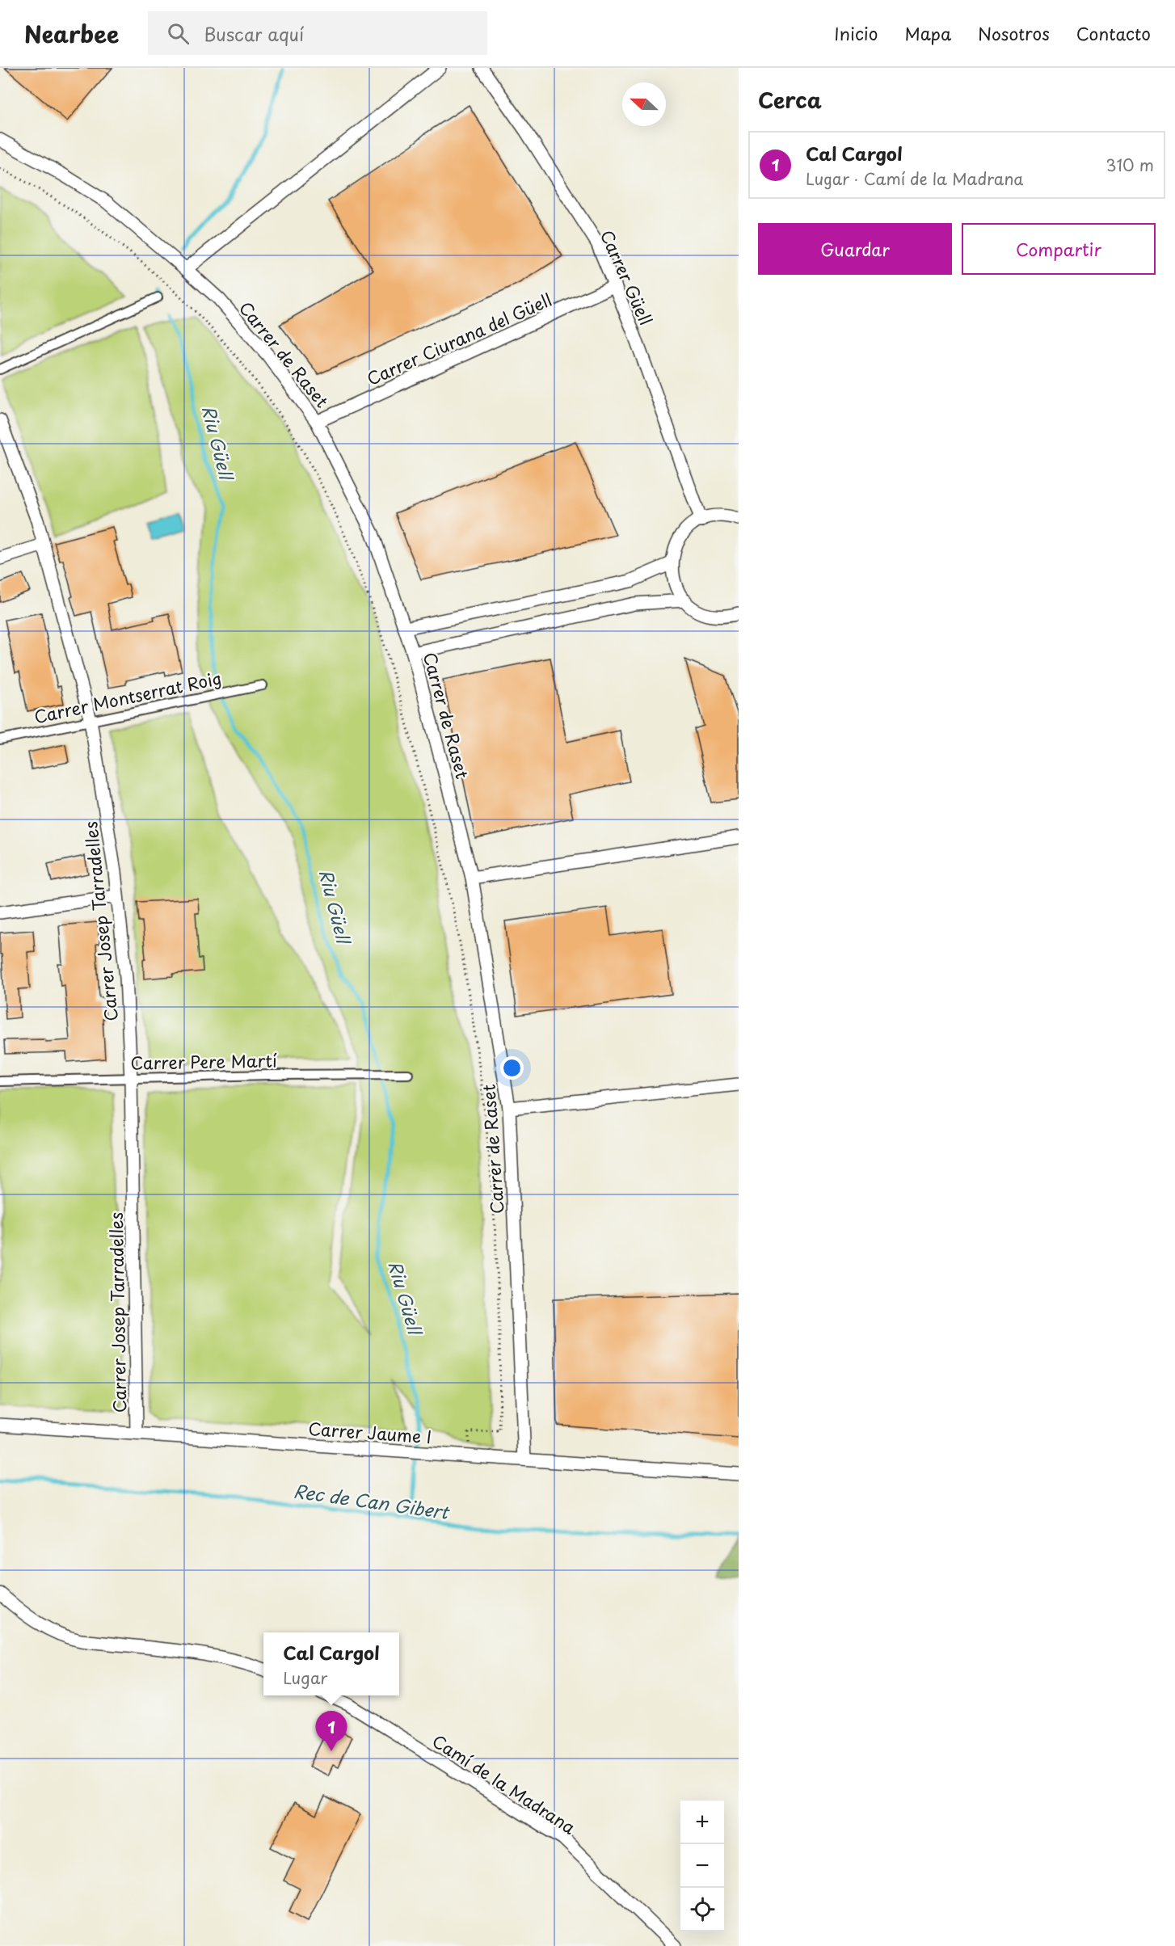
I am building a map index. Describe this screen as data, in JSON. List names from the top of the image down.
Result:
{
  "streets": {
    "street": [
      "Carrer Güell",
      "Carrer Ciurana del Güell",
      "Carrer de Raset",
      "Carrer Montserrat Roig",
      "Carrer Josep Tarradelles",
      "Carrer Pere Martí",
      "Carrer Jaume I",
      "Camí de la Madrana"
    ]
  },
  "crossings": [
    ["Carrer Güell", "Carrer Ciurana del Güell"],
    ["Carrer Ciurana del Güell", "Carrer de Raset"],
    ["Carrer de Raset", "Carrer Jaume I"],
    ["Carrer Montserrat Roig", "Carrer Josep Tarradelles"],
    ["Carrer Josep Tarradelles", "Carrer Pere Martí"],
    ["Carrer Josep Tarradelles", "Carrer Jaume I"]
  ],
  "water": ["Riu Güell", "Rec de Can Gibert"],
  "north": "left",
  "page": {
    "header": "Nearbee",
    "search": "Buscar aquí",
    "nav": [
      "Inicio",
      "Mapa",
      "Nosotros",
      "Contacto"
    ],
    "heading": "Cerca",
    "list": [
      {
        "mark": "1",
        "name": "Cal Cargol",
        "note": "Lugar · Camí de la Madrana",
        "value": "310 m"
      }
    ],
    "buttons": ["Guardar", "Compartir"],
    "popup": ["Cal Cargol", "Lugar"],
    "pins": "1",
    "map_buttons": ["+", "−"]
  }
}
